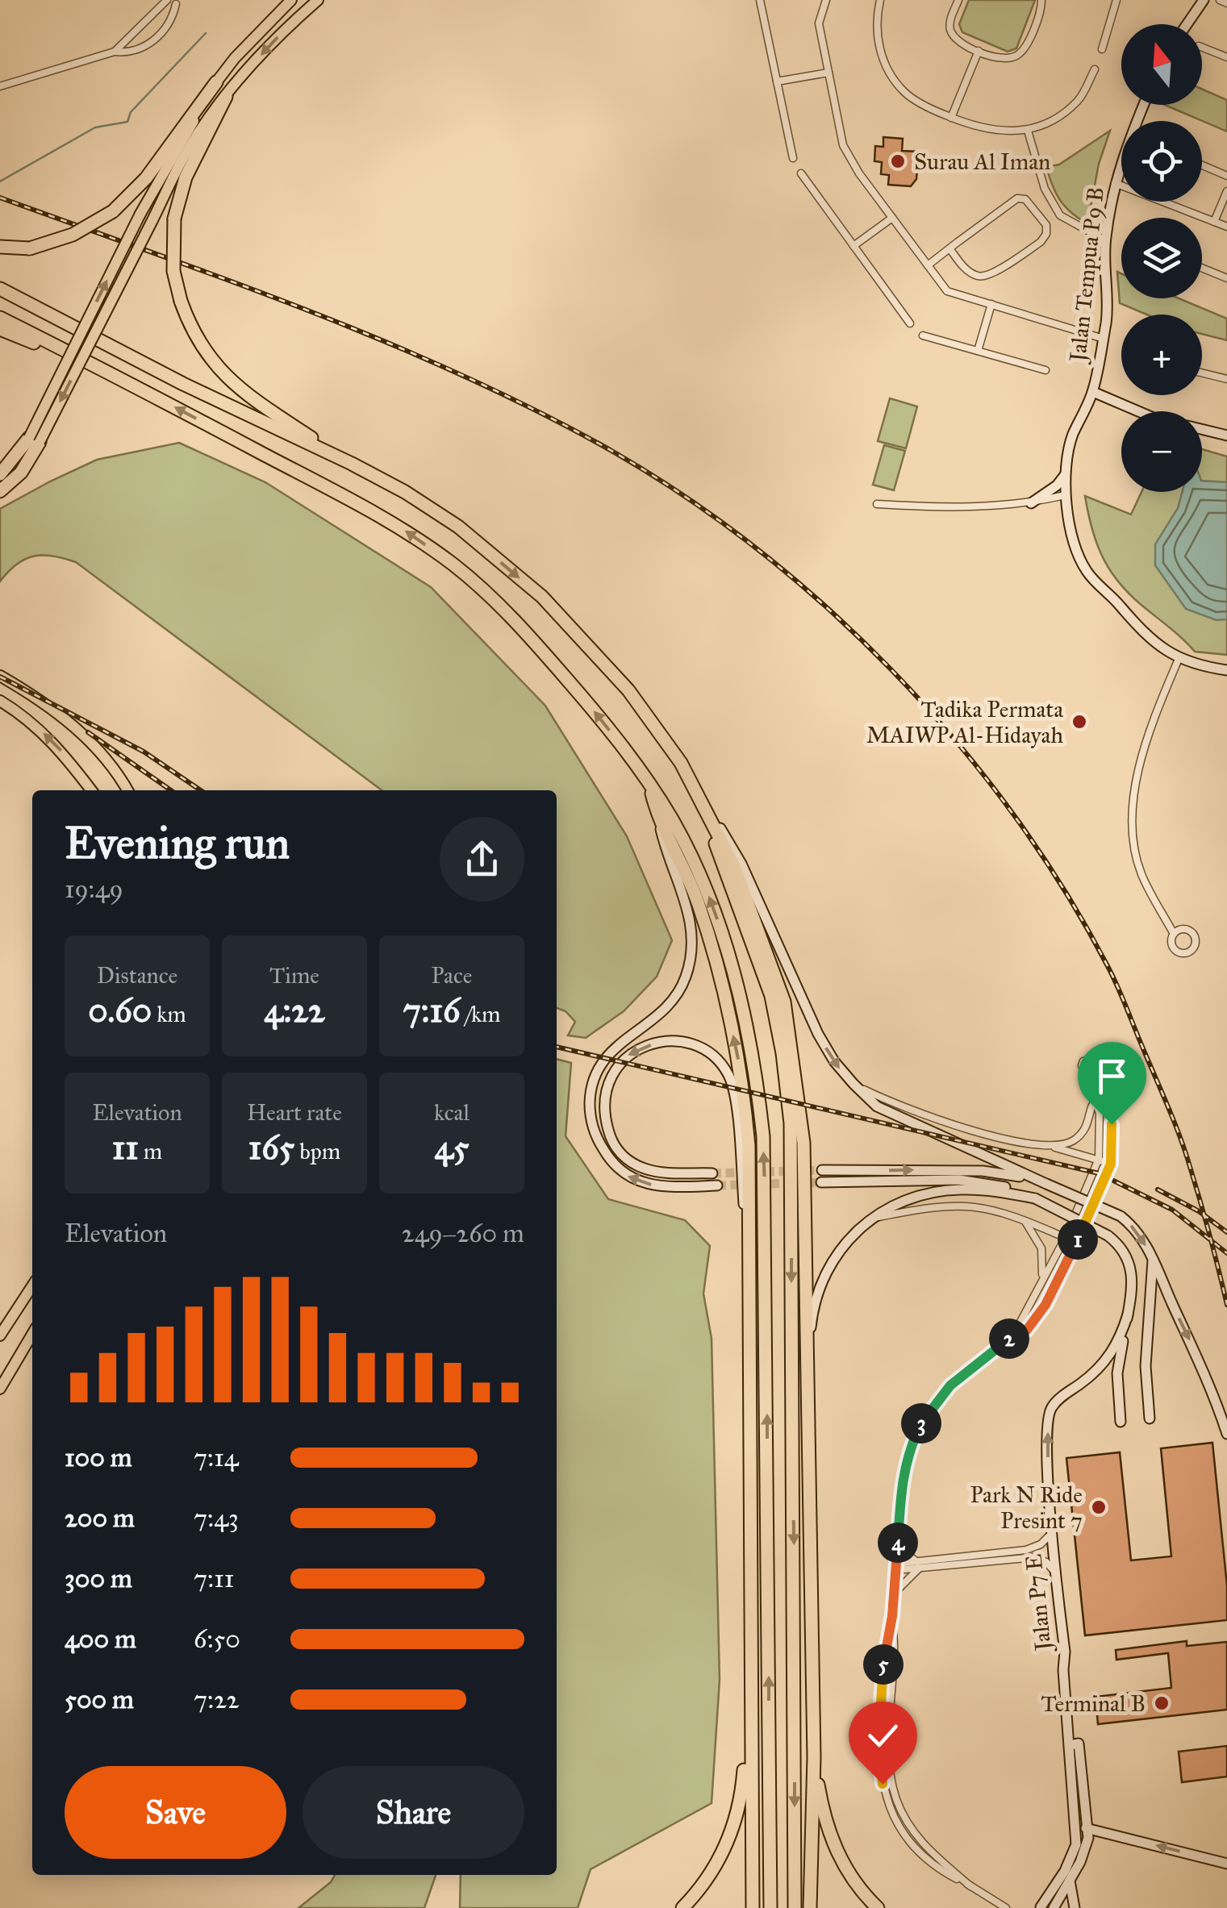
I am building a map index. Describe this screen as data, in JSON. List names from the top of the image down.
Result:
{
  "streets": {
    "street": ["Jalan Tempua P9 B", "Jalan P7 E"]
  },
  "places": [
    "Surau Al Iman",
    "Tadika Permata MAIWP Al-Hidayah",
    "Park N Ride Presint 7",
    "Terminal B"
  ],
  "north": "top",
  "page": {
    "map_buttons": ["+", "−"],
    "heading": ["Evening run", "19:49"],
    "stats": [
      ["Distance", "0.60 km"],
      ["Time", "4:22"],
      ["Pace", "7:16 /km"],
      ["Elevation", "11 m"],
      ["Heart rate", "165 bpm"],
      ["kcal", "45"]
    ],
    "chart": ["Elevation", "249–260 m"],
    "pins": [
      "1",
      "2",
      "3",
      "4",
      "5"
    ],
    "list": [
      {
        "name": "100 m",
        "note": "7:14"
      },
      {
        "name": "200 m",
        "note": "7:43"
      },
      {
        "name": "300 m",
        "note": "7:11"
      },
      {
        "name": "400 m",
        "note": "6:50"
      },
      {
        "name": "500 m",
        "note": "7:22"
      }
    ],
    "buttons": ["Save", "Share"]
  }
}
